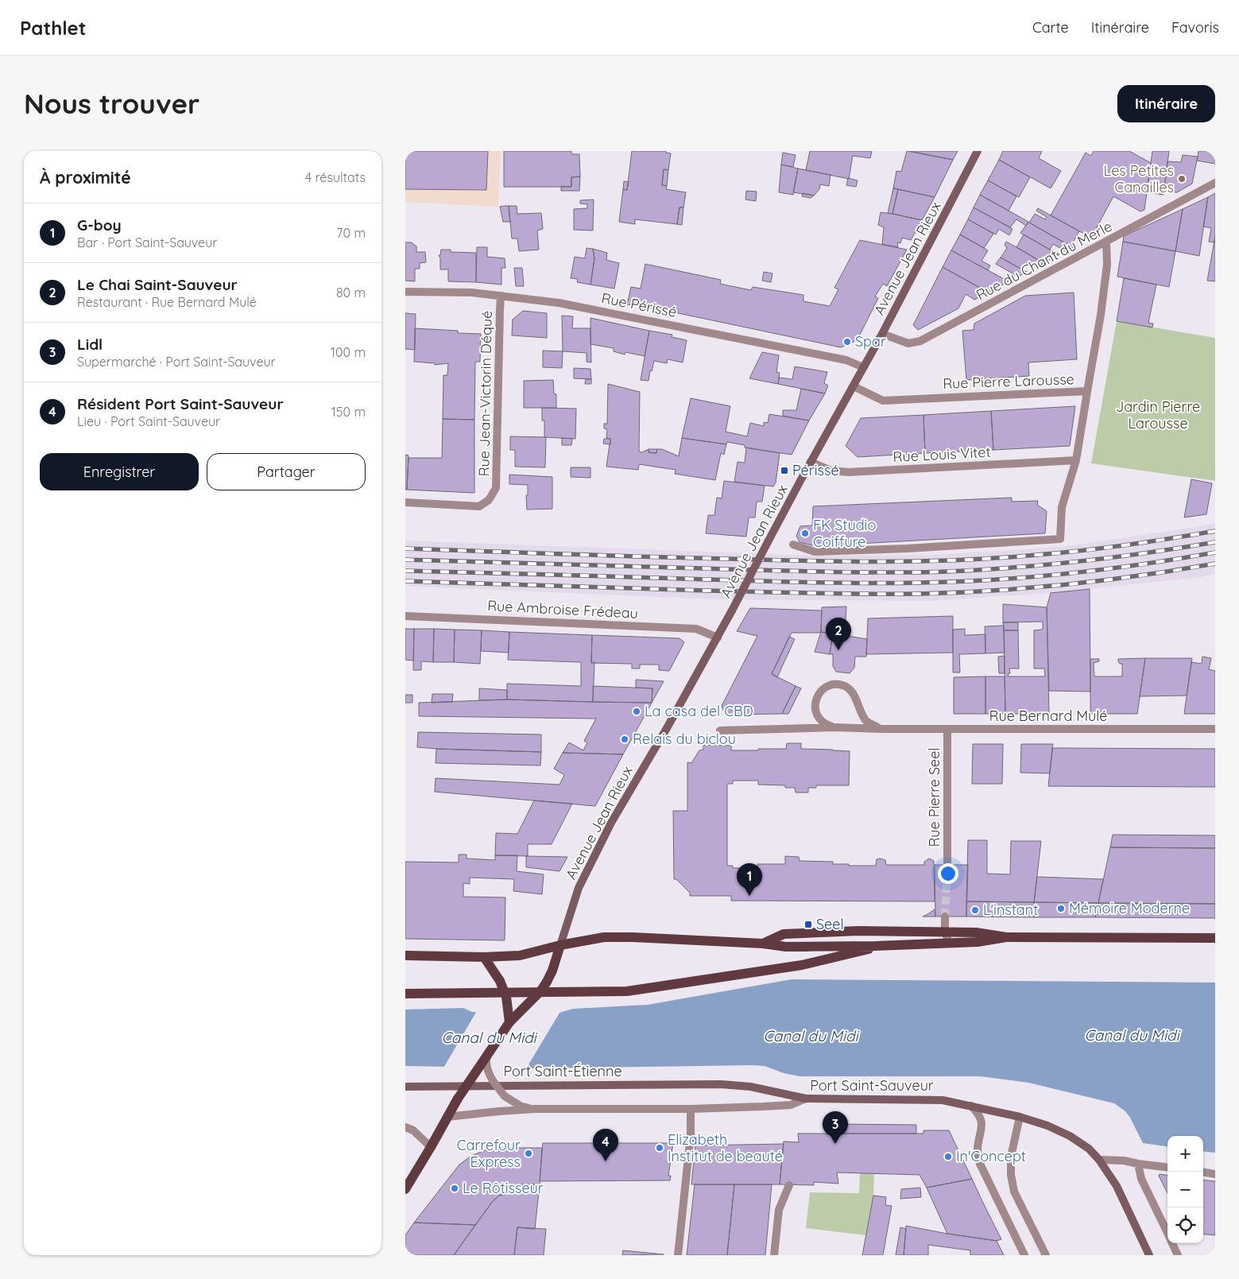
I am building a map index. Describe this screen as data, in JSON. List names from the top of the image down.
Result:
{
  "streets": {
    "main road": ["Avenue Jean Rieux", "Port Saint-Étienne", "Port Saint-Sauveur"],
    "street": [
      "Rue du Chant du Merle",
      "Rue Périssé",
      "Rue Pierre Larousse",
      "Rue Jean-Victorin Déqué",
      "Rue Louis Vitet",
      "Rue Ambroise Frédeau",
      "Rue Bernard Mulé",
      "Rue Pierre Seel"
    ]
  },
  "crossings": [
    ["Avenue Jean Rieux", "Rue du Chant du Merle"],
    ["Avenue Jean Rieux", "Rue Périssé"],
    ["Avenue Jean Rieux", "Rue Pierre Larousse"],
    ["Avenue Jean Rieux", "Rue Louis Vitet"],
    ["Avenue Jean Rieux", "Rue Ambroise Frédeau"],
    ["Rue du Chant du Merle", "Rue Pierre Larousse"],
    ["Rue Périssé", "Rue Jean-Victorin Déqué"],
    ["Rue Bernard Mulé", "Rue Pierre Seel"],
    ["Port Saint-Étienne", "Port Saint-Sauveur"]
  ],
  "water": ["Canal du Midi"],
  "parks": ["Jardin Pierre Larousse"],
  "places": {
    "other": [
      "Les Petites Canailles",
      "Spar",
      "FK Studio Coiffure",
      "La casa del CBD",
      "Relais du biclou",
      "Mémoire Moderne",
      "L'instant",
      "Elizabeth Institut de beauté",
      "Carrefour Express",
      "In'Concept",
      "Le Rôtisseur"
    ],
    "transit": ["Périssé", "Seel"]
  },
  "page": {
    "header": "Pathlet",
    "nav": ["Carte", "Itinéraire", "Favoris"],
    "buttons": [
      "Itinéraire",
      ["Enregistrer", "Partager"]
    ],
    "title": "Nous trouver",
    "heading": ["À proximité", "4 résultats"],
    "list": [
      {
        "mark": "1",
        "name": "G-boy",
        "note": "Bar · Port Saint-Sauveur",
        "value": "70 m"
      },
      {
        "mark": "2",
        "name": "Le Chai Saint-Sauveur",
        "note": "Restaurant · Rue Bernard Mulé",
        "value": "80 m"
      },
      {
        "mark": "3",
        "name": "Lidl",
        "note": "Supermarché · Port Saint-Sauveur",
        "value": "100 m"
      },
      {
        "mark": "4",
        "name": "Résident Port Saint-Sauveur",
        "note": "Lieu · Port Saint-Sauveur",
        "value": "150 m"
      }
    ],
    "pins": [
      "2",
      "1",
      "3",
      "4"
    ],
    "map_buttons": ["+", "−"]
  }
}
